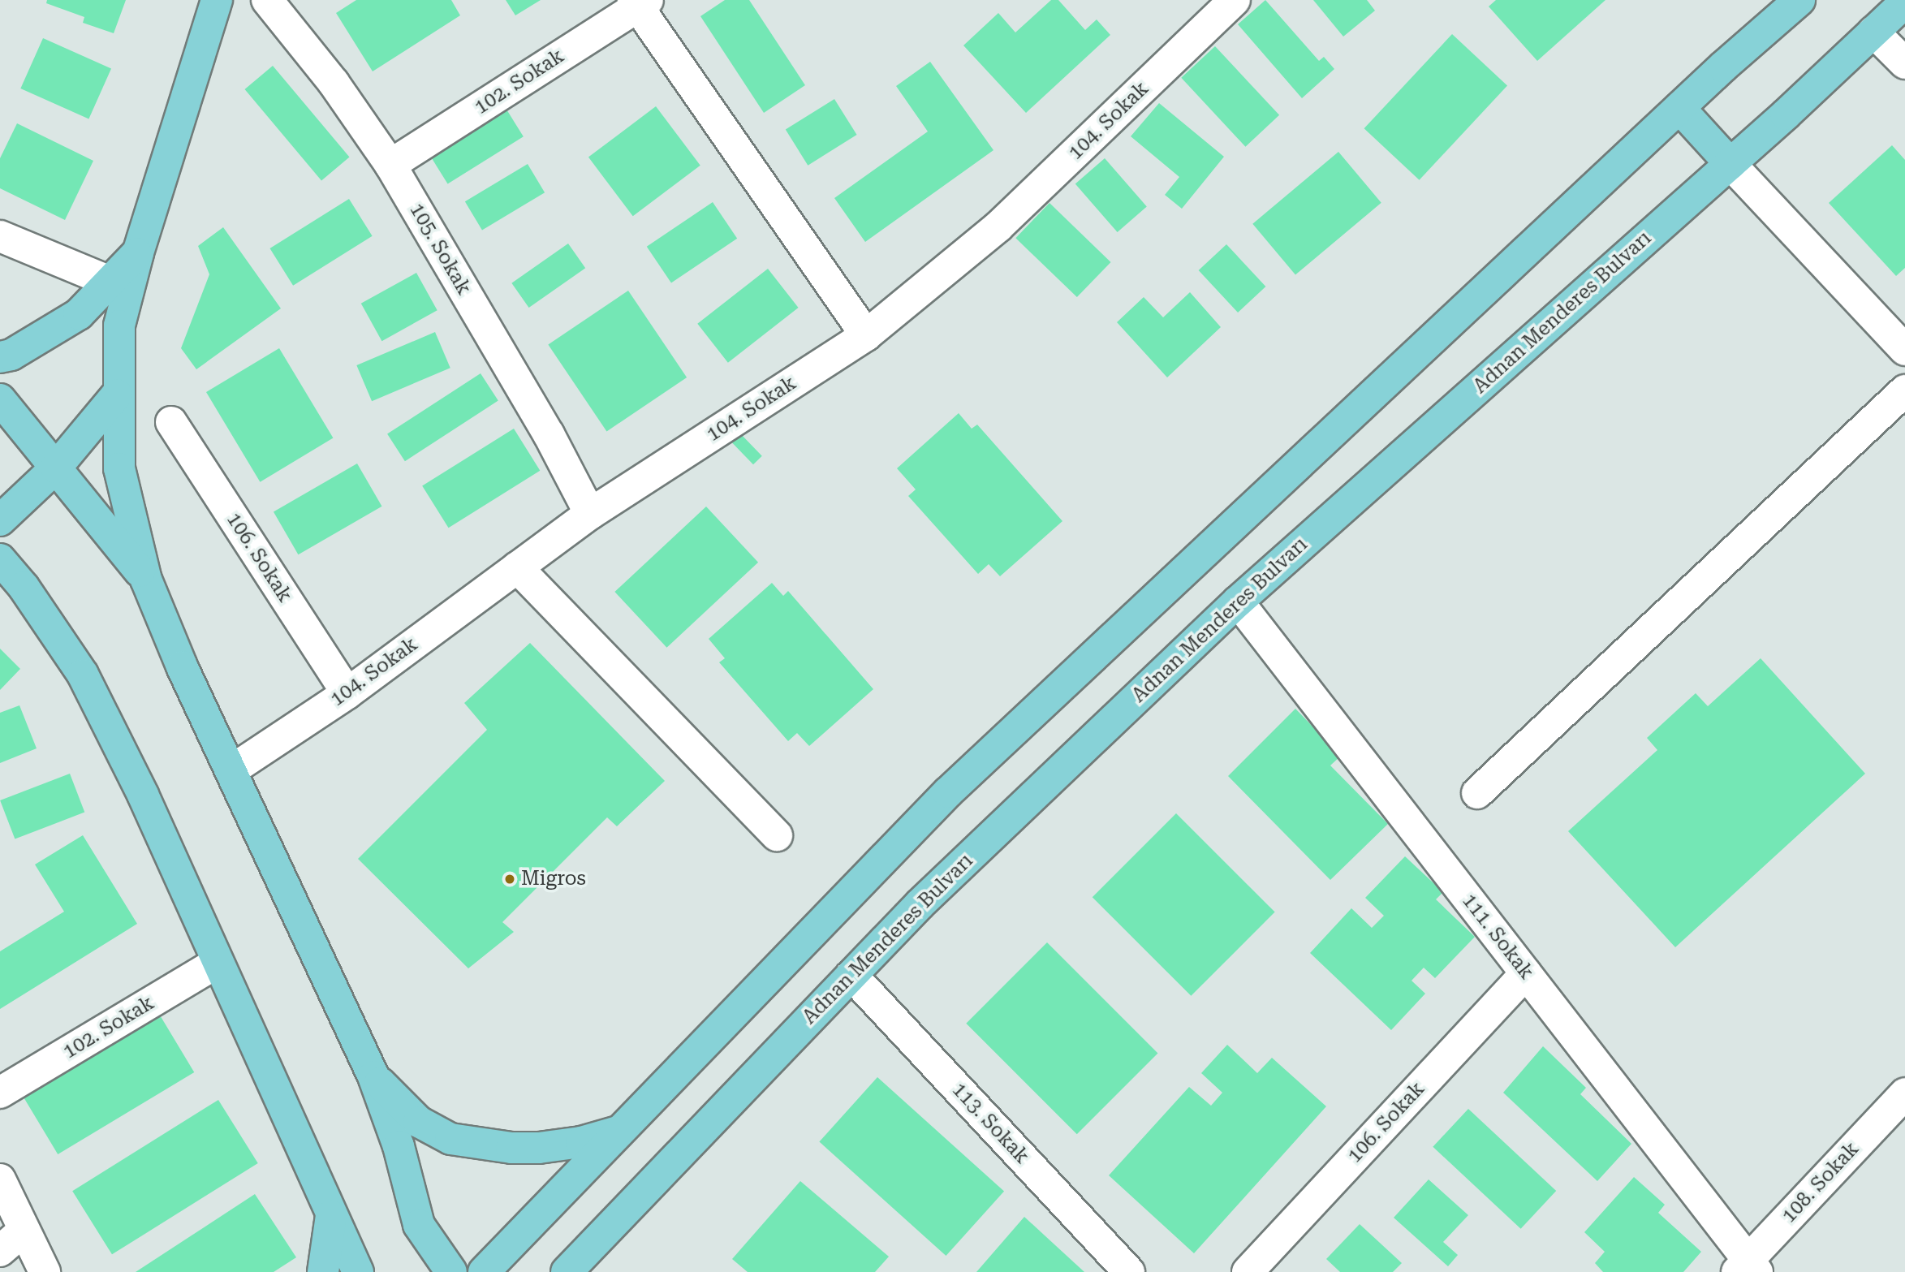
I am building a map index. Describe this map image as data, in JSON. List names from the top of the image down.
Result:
{
  "streets": {
    "main road": ["Adnan Menderes Bulvarı"],
    "street": [
      "102. Sokak",
      "104. Sokak",
      "105. Sokak",
      "106. Sokak",
      "111. Sokak",
      "113. Sokak",
      "108. Sokak"
    ]
  },
  "crossings": [
    ["102. Sokak", "105. Sokak"],
    ["104. Sokak", "105. Sokak"],
    ["104. Sokak", "106. Sokak"],
    ["Adnan Menderes Bulvarı", "111. Sokak"],
    ["Adnan Menderes Bulvarı", "113. Sokak"],
    ["106. Sokak", "111. Sokak"],
    ["111. Sokak", "108. Sokak"]
  ],
  "places": ["Migros"]
}
